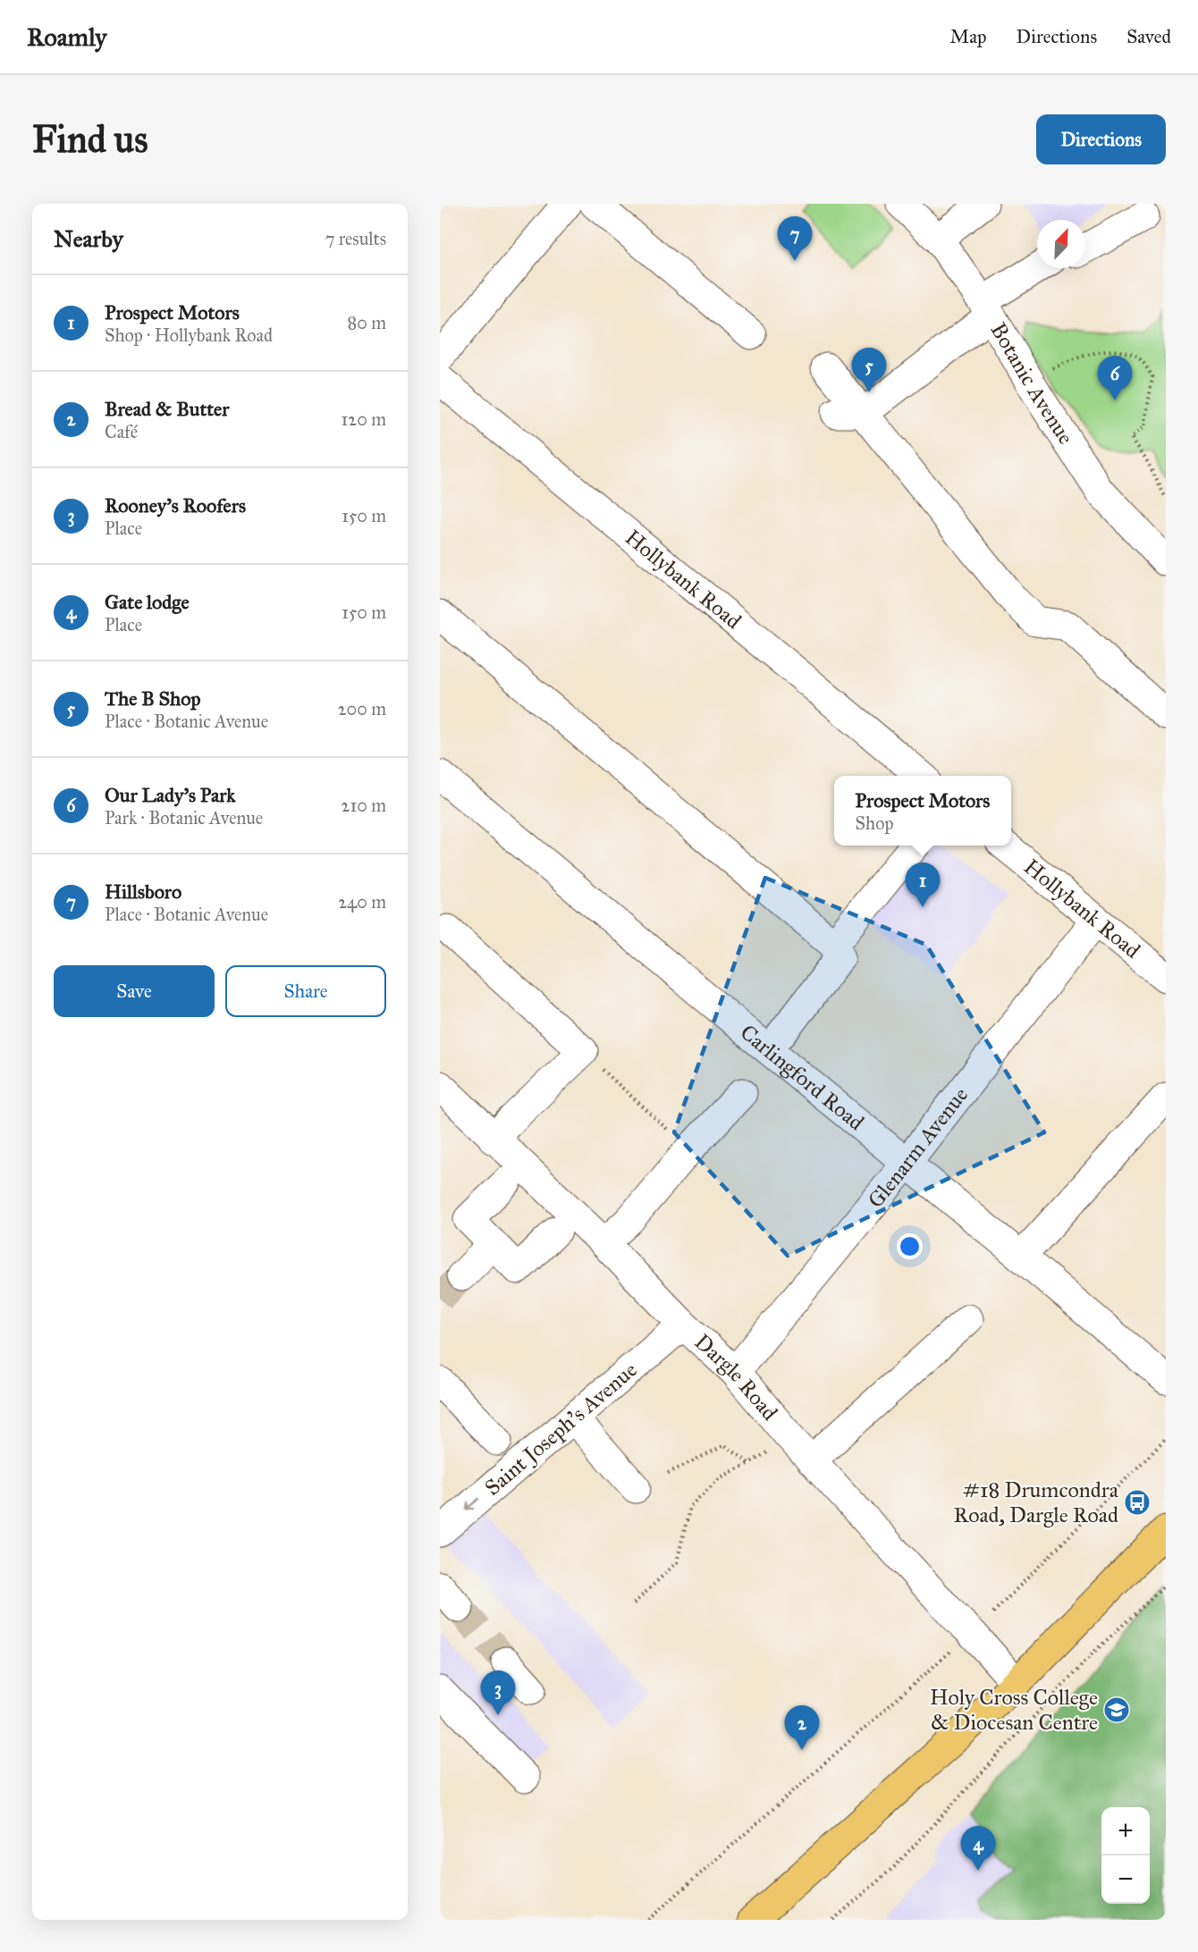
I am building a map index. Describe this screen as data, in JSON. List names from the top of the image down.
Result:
{
  "streets": {
    "street": [
      "Botanic Avenue",
      "Hollybank Road",
      "Carlingford Road",
      "Glenarm Avenue",
      "Dargle Road",
      "Saint Joseph's Avenue"
    ]
  },
  "crossings": [
    ["Hollybank Road", "Glenarm Avenue"],
    ["Carlingford Road", "Glenarm Avenue"],
    ["Glenarm Avenue", "Dargle Road"],
    ["Dargle Road", "Saint Joseph's Avenue"]
  ],
  "one_way": ["Saint Joseph's Avenue"],
  "places": {
    "bus stop": ["#18 Drumcondra Road, Dargle Road"],
    "school or university": ["Holy Cross College & Diocesan Centre"]
  },
  "north": "top right",
  "page": {
    "header": "Roamly",
    "nav": ["Map", "Directions", "Saved"],
    "buttons": [
      "Directions",
      ["Save", "Share"]
    ],
    "title": "Find us",
    "heading": ["Nearby", "7 results"],
    "pins": [
      "7",
      "5",
      "6",
      "1",
      "3",
      "2",
      "4"
    ],
    "list": [
      {
        "mark": "1",
        "name": "Prospect Motors",
        "note": "Shop · Hollybank Road",
        "value": "80 m"
      },
      {
        "mark": "2",
        "name": "Bread & Butter",
        "note": "Café",
        "value": "120 m"
      },
      {
        "mark": "3",
        "name": "Rooney's Roofers",
        "note": "Place",
        "value": "150 m"
      },
      {
        "mark": "4",
        "name": "Gate lodge",
        "note": "Place",
        "value": "150 m"
      },
      {
        "mark": "5",
        "name": "The B Shop",
        "note": "Place · Botanic Avenue",
        "value": "200 m"
      },
      {
        "mark": "6",
        "name": "Our Lady's Park",
        "note": "Park · Botanic Avenue",
        "value": "210 m"
      },
      {
        "mark": "7",
        "name": "Hillsboro",
        "note": "Place · Botanic Avenue",
        "value": "240 m"
      }
    ],
    "popup": ["Prospect Motors", "Shop"],
    "map_buttons": ["+", "−"]
  }
}
